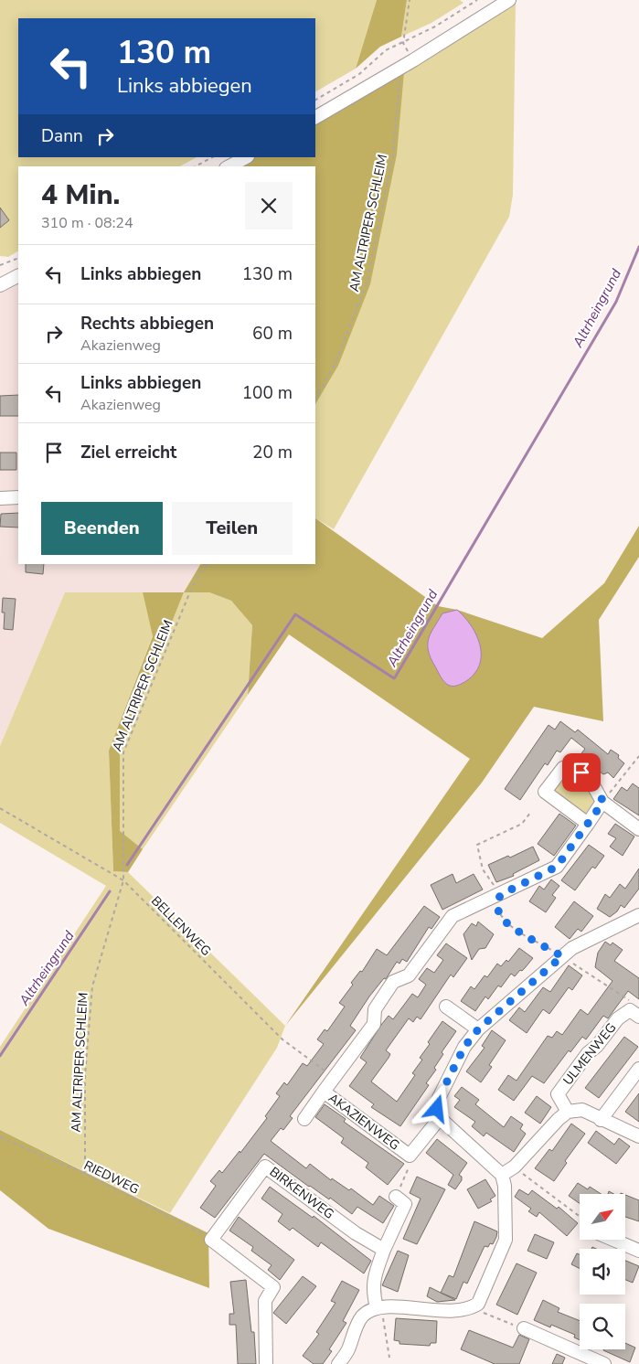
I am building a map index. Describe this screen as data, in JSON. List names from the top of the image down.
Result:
{
  "streets": {
    "street": ["ULMENWEG", "AKAZIENWEG", "BIRKENWEG"],
    "path": ["AM ALTRIPER SCHLEIM", "BELLENWEG", "RIEDWEG"]
  },
  "crossings": [
    ["AM ALTRIPER SCHLEIM", "BELLENWEG"],
    ["AM ALTRIPER SCHLEIM", "RIEDWEG"],
    ["BELLENWEG", "AKAZIENWEG"],
    ["RIEDWEG", "BIRKENWEG"]
  ],
  "water": ["Altrheingrund"],
  "north": "top right",
  "page": {
    "turn": ["130 m", "Links abbiegen"],
    "then": "Dann",
    "heading": ["4 Min.", "310 m · 08:24"],
    "list": [
      {
        "name": "Links abbiegen",
        "value": "130 m"
      },
      {
        "name": "Rechts abbiegen",
        "note": "Akazienweg",
        "value": "60 m"
      },
      {
        "name": "Links abbiegen",
        "note": "Akazienweg",
        "value": "100 m"
      },
      {
        "name": "Ziel erreicht",
        "value": "20 m"
      }
    ],
    "buttons": ["Beenden", "Teilen"]
  }
}
